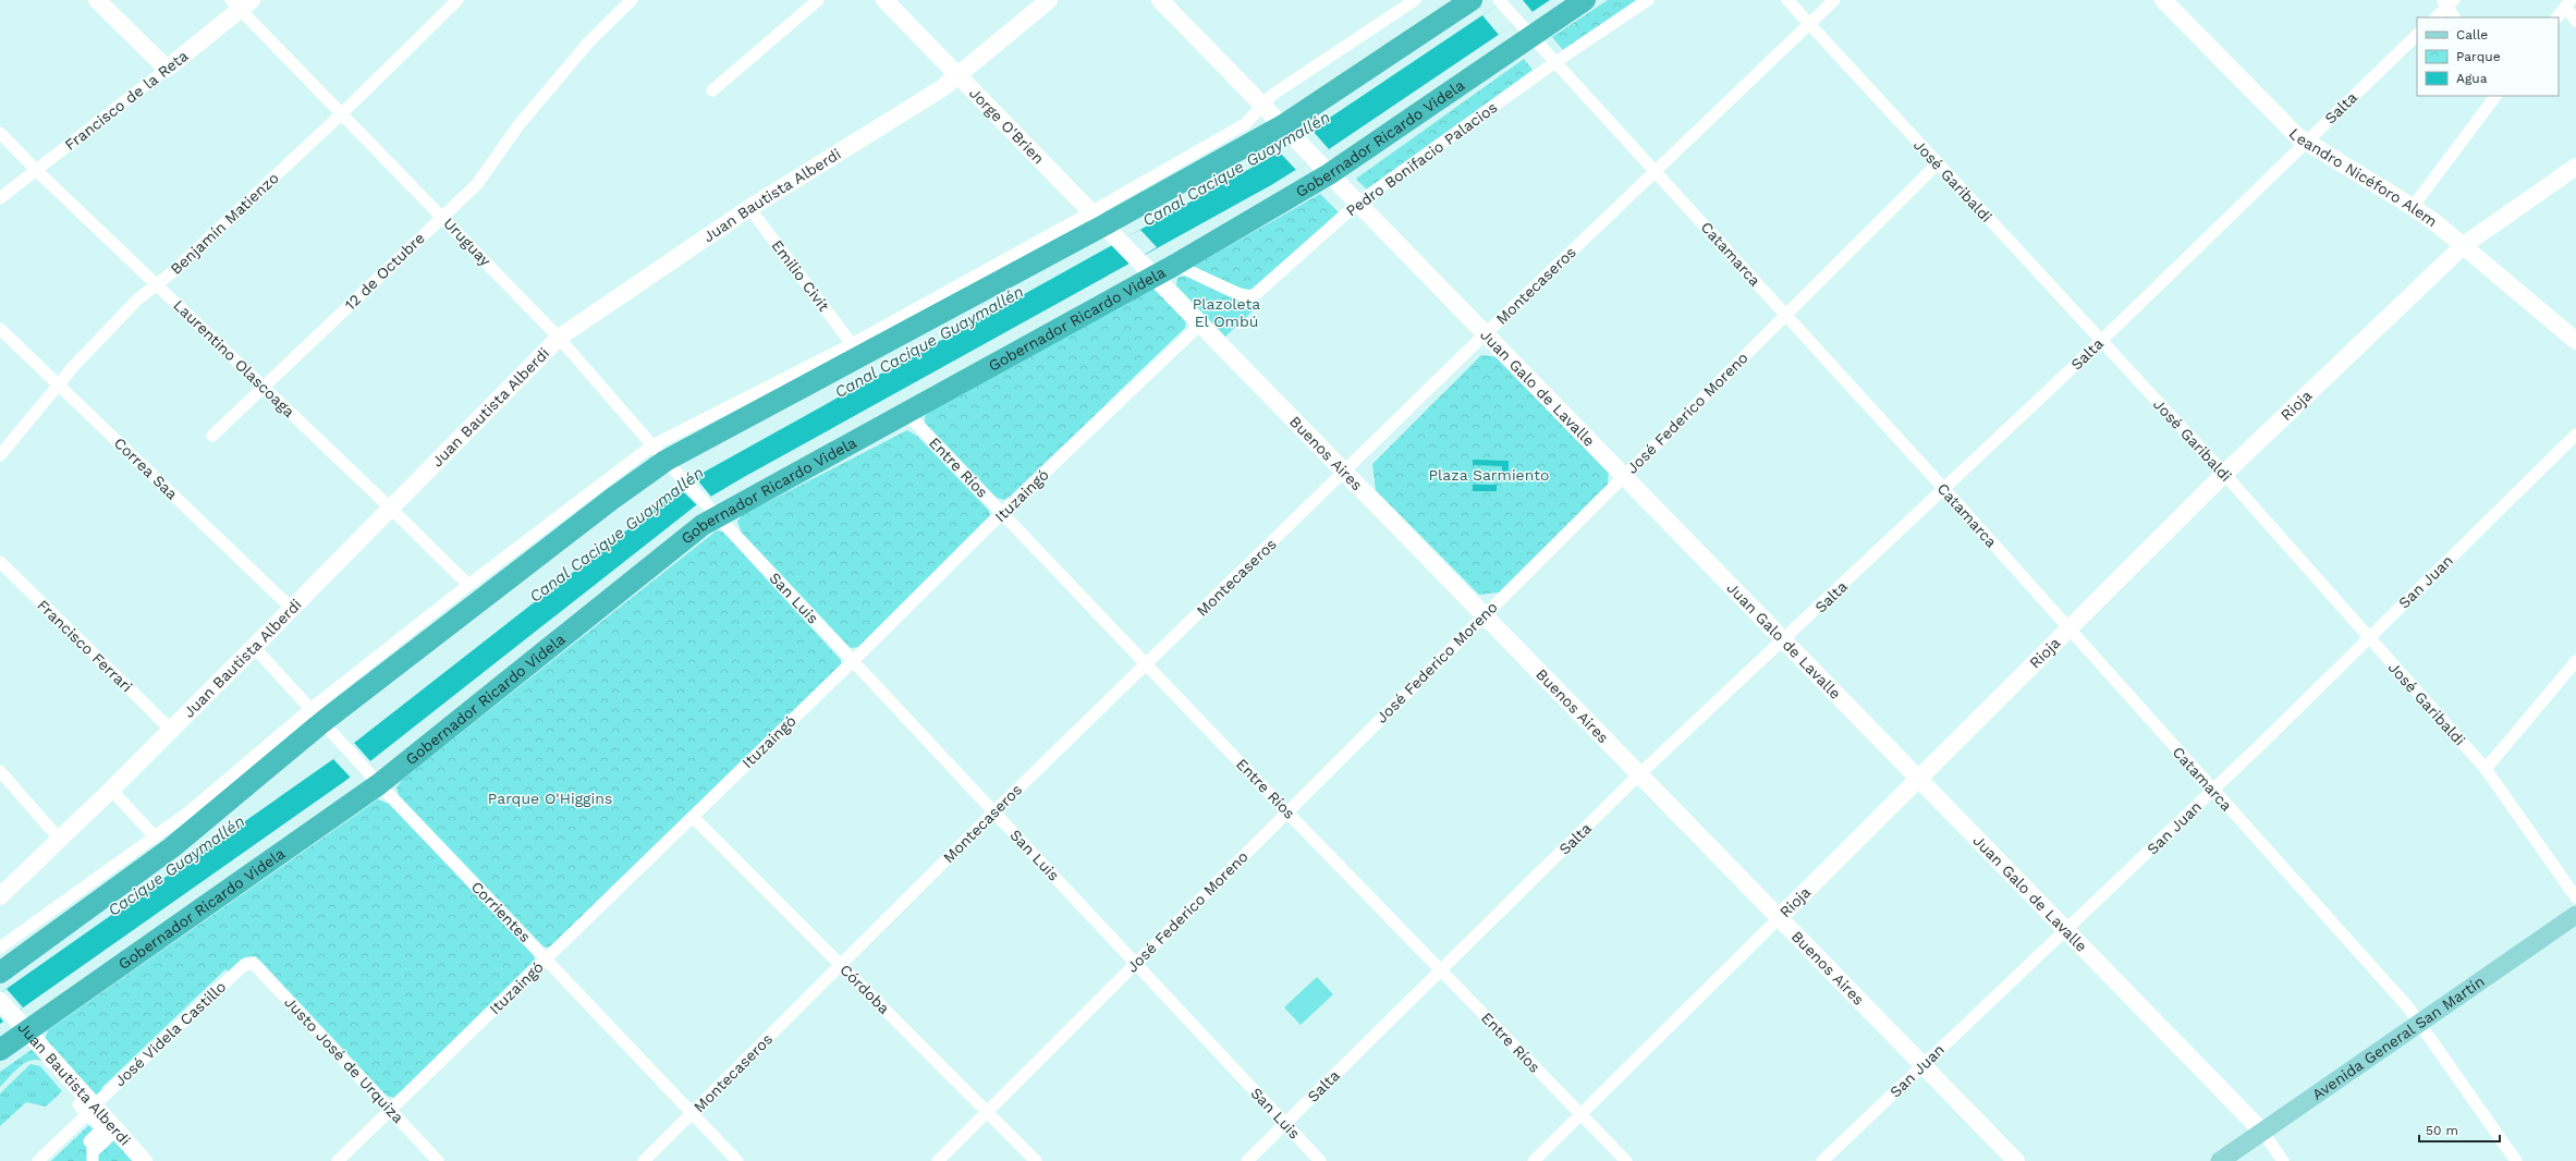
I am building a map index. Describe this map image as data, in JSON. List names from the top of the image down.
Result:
{
  "streets": {
    "highway": ["Gobernador Ricardo Videla"],
    "main road": ["Avenida General San Martín"],
    "street": [
      "Francisco de la Reta",
      "Salta",
      "Jorge O'Brien",
      "Pedro Bonifacio Palacios",
      "Leandro Nicéforo Alem",
      "José Garibaldi",
      "Juan Bautista Alberdi",
      "Benjamín Matienzo",
      "Uruguay",
      "Catamarca",
      "12 de Octubre",
      "Emilio Civit",
      "Montecaseros",
      "Laurentino Olascoaga",
      "Juan Galo de Lavalle",
      "Rioja",
      "José Federico Moreno",
      "Buenos Aires",
      "Entre Ríos",
      "Correa Saa",
      "Ituzaingó",
      "San Juan",
      "San Luis",
      "Francisco Ferrari",
      "Corrientes",
      "Córdoba",
      "José Videla Castillo",
      "Justo José de Urquiza"
    ]
  },
  "crossings": [
    ["Francisco de la Reta", "Uruguay"],
    ["Francisco de la Reta", "Laurentino Olascoaga"],
    ["Salta", "Leandro Nicéforo Alem"],
    ["Salta", "José Garibaldi"],
    ["Salta", "Catamarca"],
    ["Salta", "Juan Galo de Lavalle"],
    ["Salta", "Buenos Aires"],
    ["Salta", "Entre Ríos"],
    ["Salta", "San Luis"],
    ["Jorge O'Brien", "Juan Bautista Alberdi"],
    ["Jorge O'Brien", "Buenos Aires"],
    ["Gobernador Ricardo Videla", "Pedro Bonifacio Palacios"],
    ["Gobernador Ricardo Videla", "Juan Bautista Alberdi"],
    ["Gobernador Ricardo Videla", "Uruguay"],
    ["Gobernador Ricardo Videla", "Catamarca"],
    ["Gobernador Ricardo Videla", "Juan Galo de Lavalle"],
    ["Gobernador Ricardo Videla", "Buenos Aires"],
    ["Gobernador Ricardo Videla", "Entre Ríos"],
    ["Gobernador Ricardo Videla", "San Luis"],
    ["Gobernador Ricardo Videla", "Corrientes"],
    ["Pedro Bonifacio Palacios", "Catamarca"],
    ["Pedro Bonifacio Palacios", "Juan Galo de Lavalle"],
    ["Leandro Nicéforo Alem", "Rioja"],
    ["José Garibaldi", "Montecaseros"],
    ["José Garibaldi", "Rioja"],
    ["José Garibaldi", "José Federico Moreno"],
    ["José Garibaldi", "San Juan"],
    ["Juan Bautista Alberdi", "Uruguay"],
    ["Juan Bautista Alberdi", "Emilio Civit"],
    ["Juan Bautista Alberdi", "Laurentino Olascoaga"],
    ["Juan Bautista Alberdi", "Correa Saa"],
    ["Juan Bautista Alberdi", "Francisco Ferrari"],
    ["Juan Bautista Alberdi", "José Videla Castillo"],
    ["Benjamín Matienzo", "Uruguay"],
    ["Benjamín Matienzo", "Laurentino Olascoaga"],
    ["Benjamín Matienzo", "Correa Saa"],
    ["Uruguay", "12 de Octubre"],
    ["Uruguay", "San Luis"],
    ["Catamarca", "Montecaseros"],
    ["Catamarca", "Rioja"],
    ["Catamarca", "José Federico Moreno"],
    ["Catamarca", "San Juan"],
    ["Catamarca", "Avenida General San Martín"],
    ["12 de Octubre", "Laurentino Olascoaga"],
    ["Montecaseros", "Juan Galo de Lavalle"],
    ["Montecaseros", "Buenos Aires"],
    ["Montecaseros", "Entre Ríos"],
    ["Montecaseros", "San Luis"],
    ["Montecaseros", "Corrientes"],
    ["Montecaseros", "Córdoba"],
    ["Juan Galo de Lavalle", "Rioja"],
    ["Juan Galo de Lavalle", "José Federico Moreno"],
    ["Juan Galo de Lavalle", "San Juan"],
    ["Juan Galo de Lavalle", "Avenida General San Martín"],
    ["Rioja", "Buenos Aires"],
    ["Rioja", "Entre Ríos"],
    ["José Federico Moreno", "Buenos Aires"],
    ["José Federico Moreno", "Entre Ríos"],
    ["José Federico Moreno", "San Luis"],
    ["José Federico Moreno", "Córdoba"],
    ["Buenos Aires", "Ituzaingó"],
    ["Buenos Aires", "San Juan"],
    ["Entre Ríos", "Ituzaingó"],
    ["Ituzaingó", "San Luis"],
    ["Ituzaingó", "Corrientes"],
    ["Ituzaingó", "Córdoba"],
    ["Ituzaingó", "Justo José de Urquiza"],
    ["José Videla Castillo", "Justo José de Urquiza"]
  ],
  "water": ["Canal Cacique Guaymallén", "Cacique Guaymallén"],
  "parks": ["Plazoleta El Ombú", "Plaza Sarmiento", "Parque O'Higgins"],
  "legend": ["Calle", "Parque", "Agua"],
  "scale_bar": "50 m"
}
